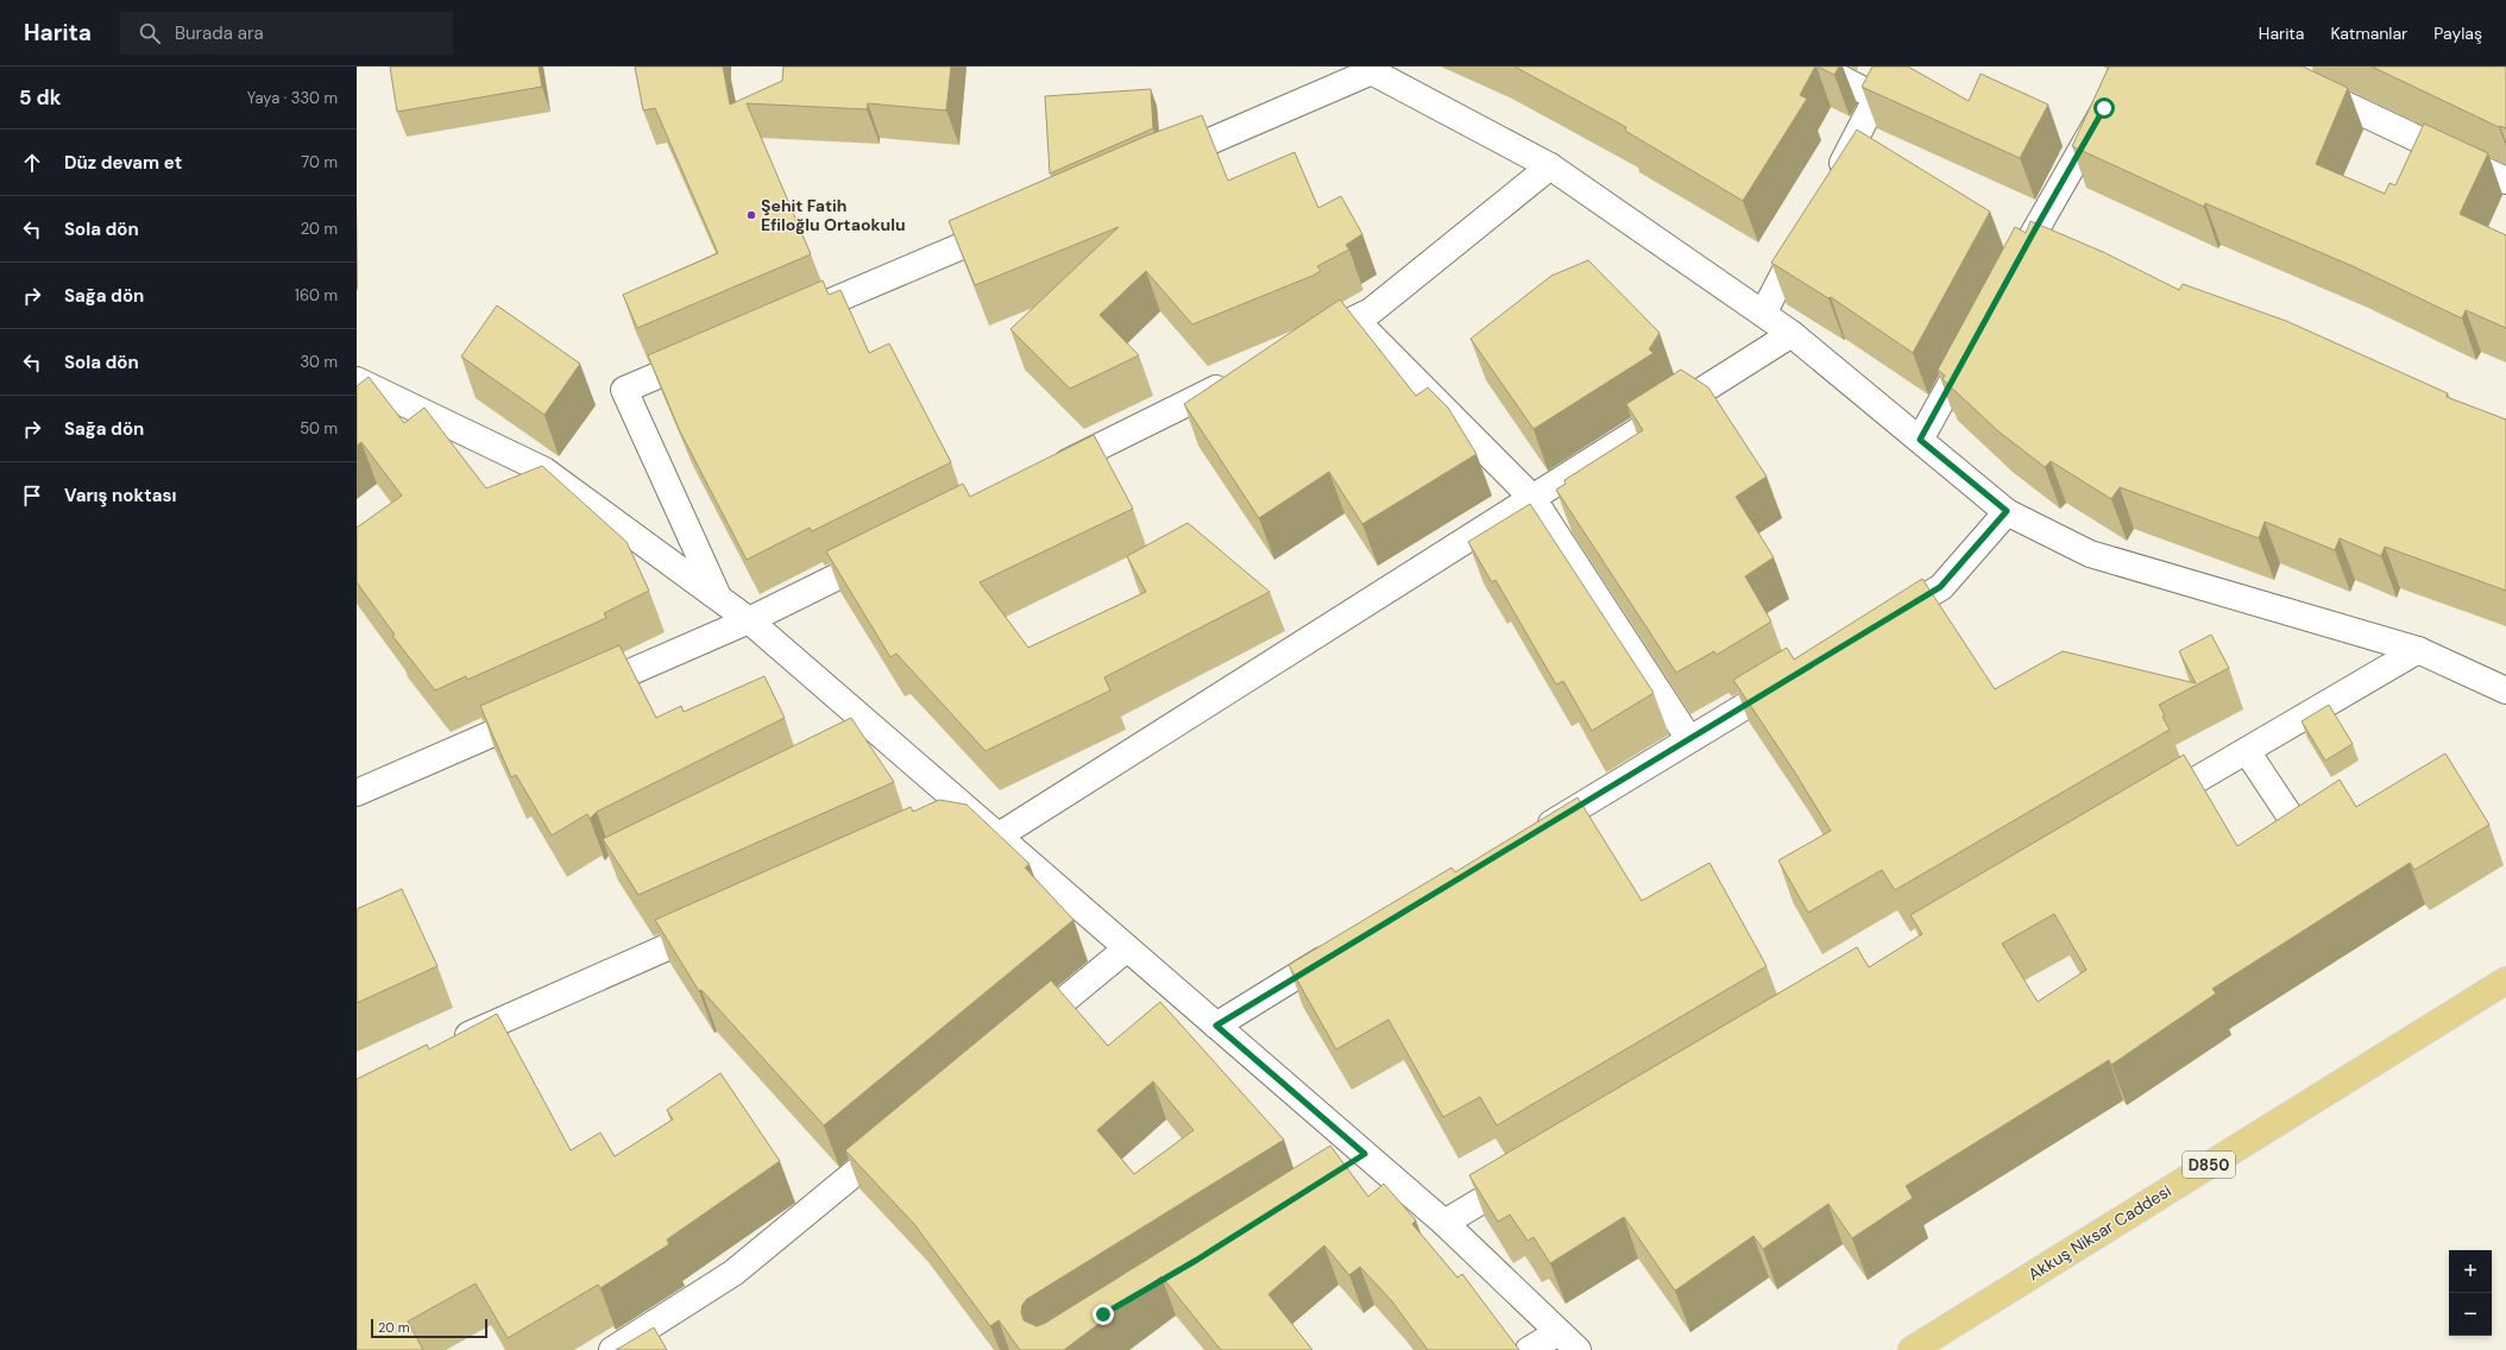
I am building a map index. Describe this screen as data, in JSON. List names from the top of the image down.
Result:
{
  "streets": {
    "main road": ["D850", "Akkuş Niksar Caddesi"]
  },
  "places": ["Şehit Fatih Efiloğlu Ortaokulu"],
  "scale_bar": "20 m",
  "page": {
    "header": "Harita",
    "search": "Burada ara",
    "nav": ["Harita", "Katmanlar", "Paylaş"],
    "heading": ["5 dk", "Yaya · 330 m"],
    "list": [
      ["Düz devam et", "70 m"],
      ["Sola dön", "20 m"],
      ["Sağa dön", "160 m"],
      ["Sola dön", "30 m"],
      ["Sağa dön", "50 m"],
      "Varış noktası"
    ],
    "map_buttons": ["+", "−"],
    "scale": "20 m"
  }
}
